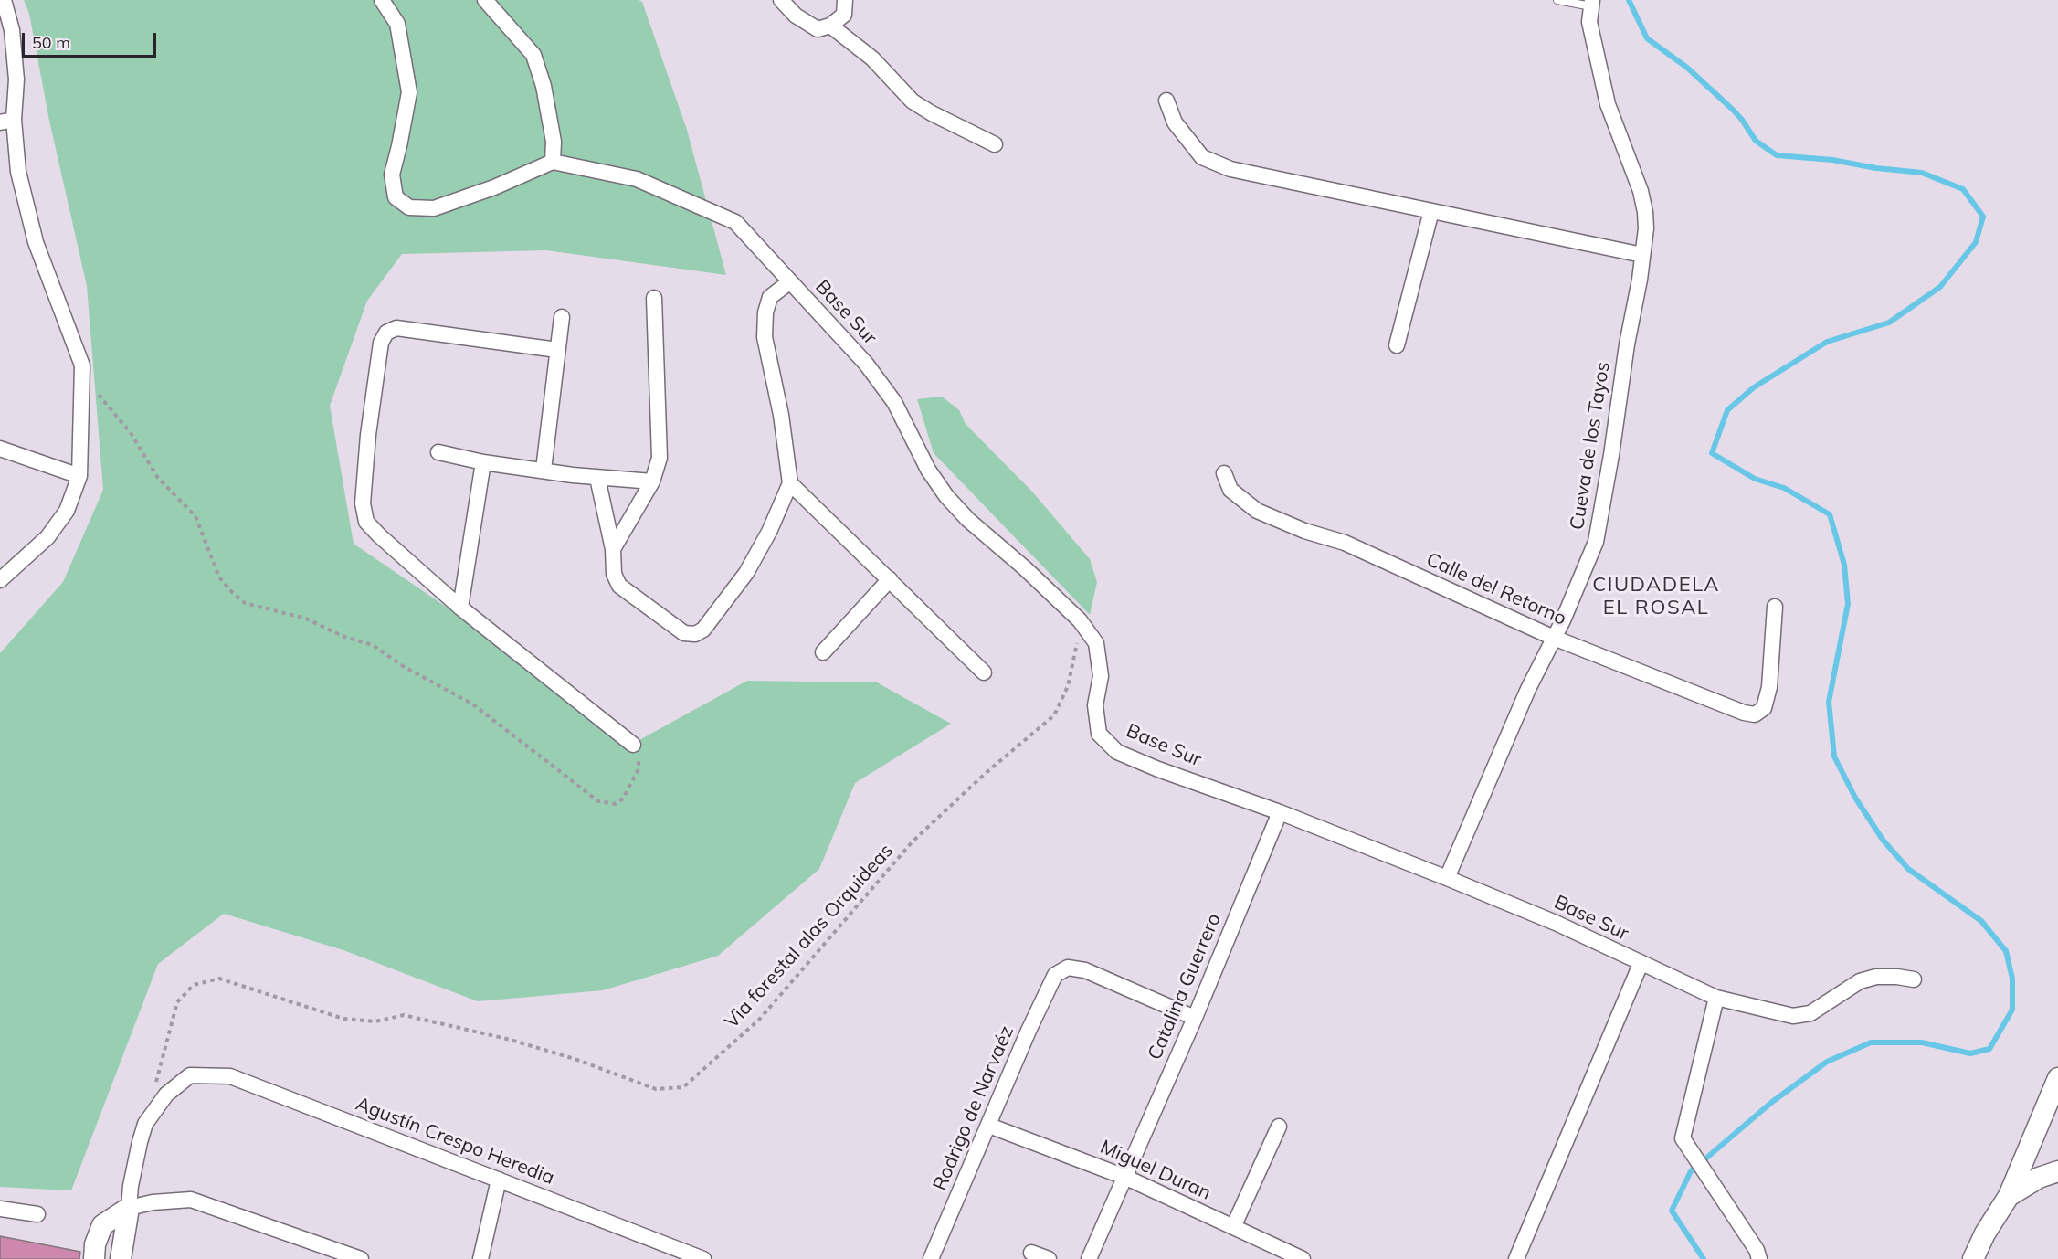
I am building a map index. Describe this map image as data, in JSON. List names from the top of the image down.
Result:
{
  "streets": {
    "street": [
      "Base Sur",
      "Cueva de los Tayos",
      "Calle del Retorno",
      "Catalina Guerrero",
      "Rodrigo de Narvaéz",
      "Agustín Crespo Heredia",
      "Miguel Duran"
    ],
    "path": ["Via forestal alas Orquideas"]
  },
  "crossings": [
    ["Base Sur", "Cueva de los Tayos"],
    ["Base Sur", "Via forestal alas Orquideas"],
    ["Base Sur", "Catalina Guerrero"],
    ["Cueva de los Tayos", "Calle del Retorno"],
    ["Catalina Guerrero", "Rodrigo de Narvaéz"],
    ["Catalina Guerrero", "Miguel Duran"],
    ["Rodrigo de Narvaéz", "Miguel Duran"]
  ],
  "districts": ["CIUDADELA EL ROSAL"],
  "scale_bar": "50 m"
}
